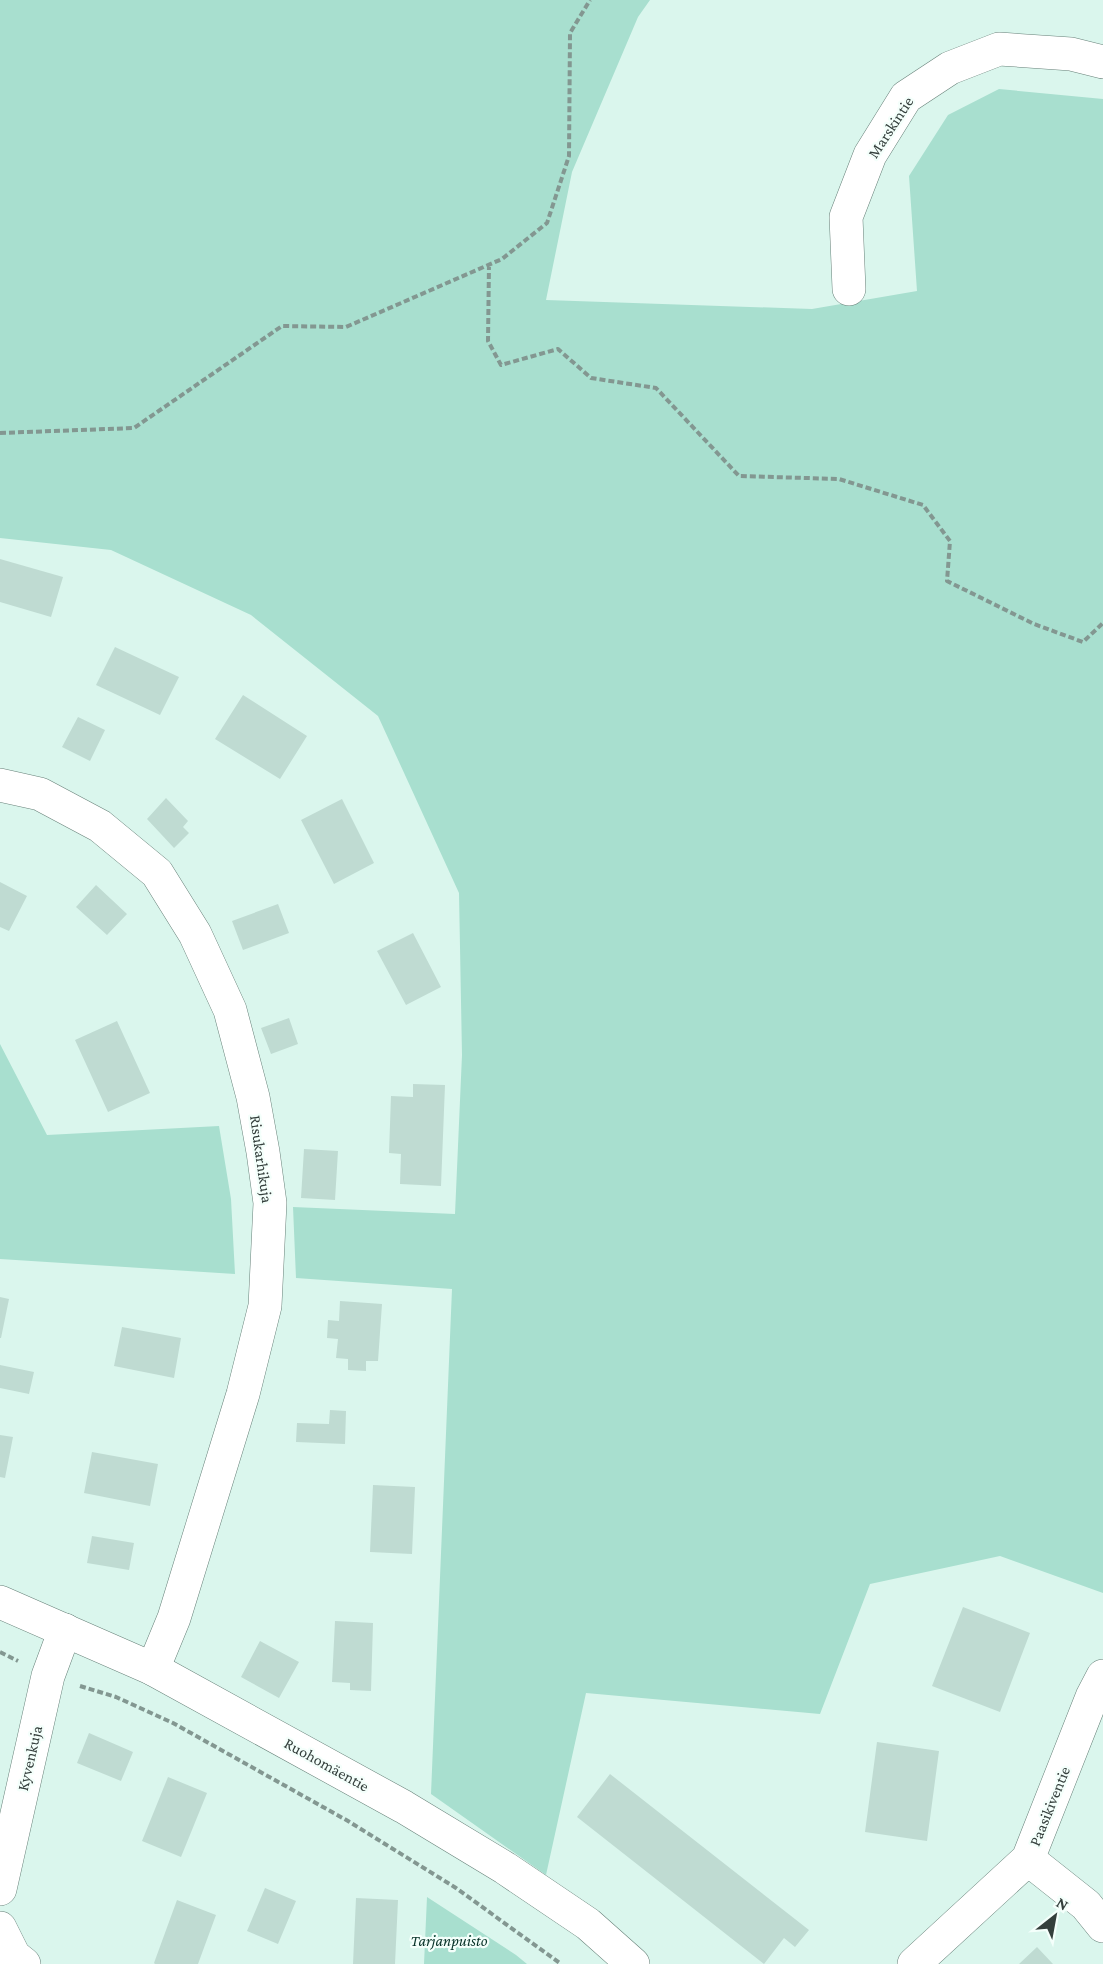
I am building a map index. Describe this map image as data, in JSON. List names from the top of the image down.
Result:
{
  "streets": {
    "street": [
      "Marskintie",
      "Risukarhikuja",
      "Kyvenkuja",
      "Ruohomäentie",
      "Paasikiventie"
    ]
  },
  "crossings": [
    ["Risukarhikuja", "Ruohomäentie"],
    ["Kyvenkuja", "Ruohomäentie"]
  ],
  "parks": ["Tarjanpuisto"],
  "north": "top right"
}
